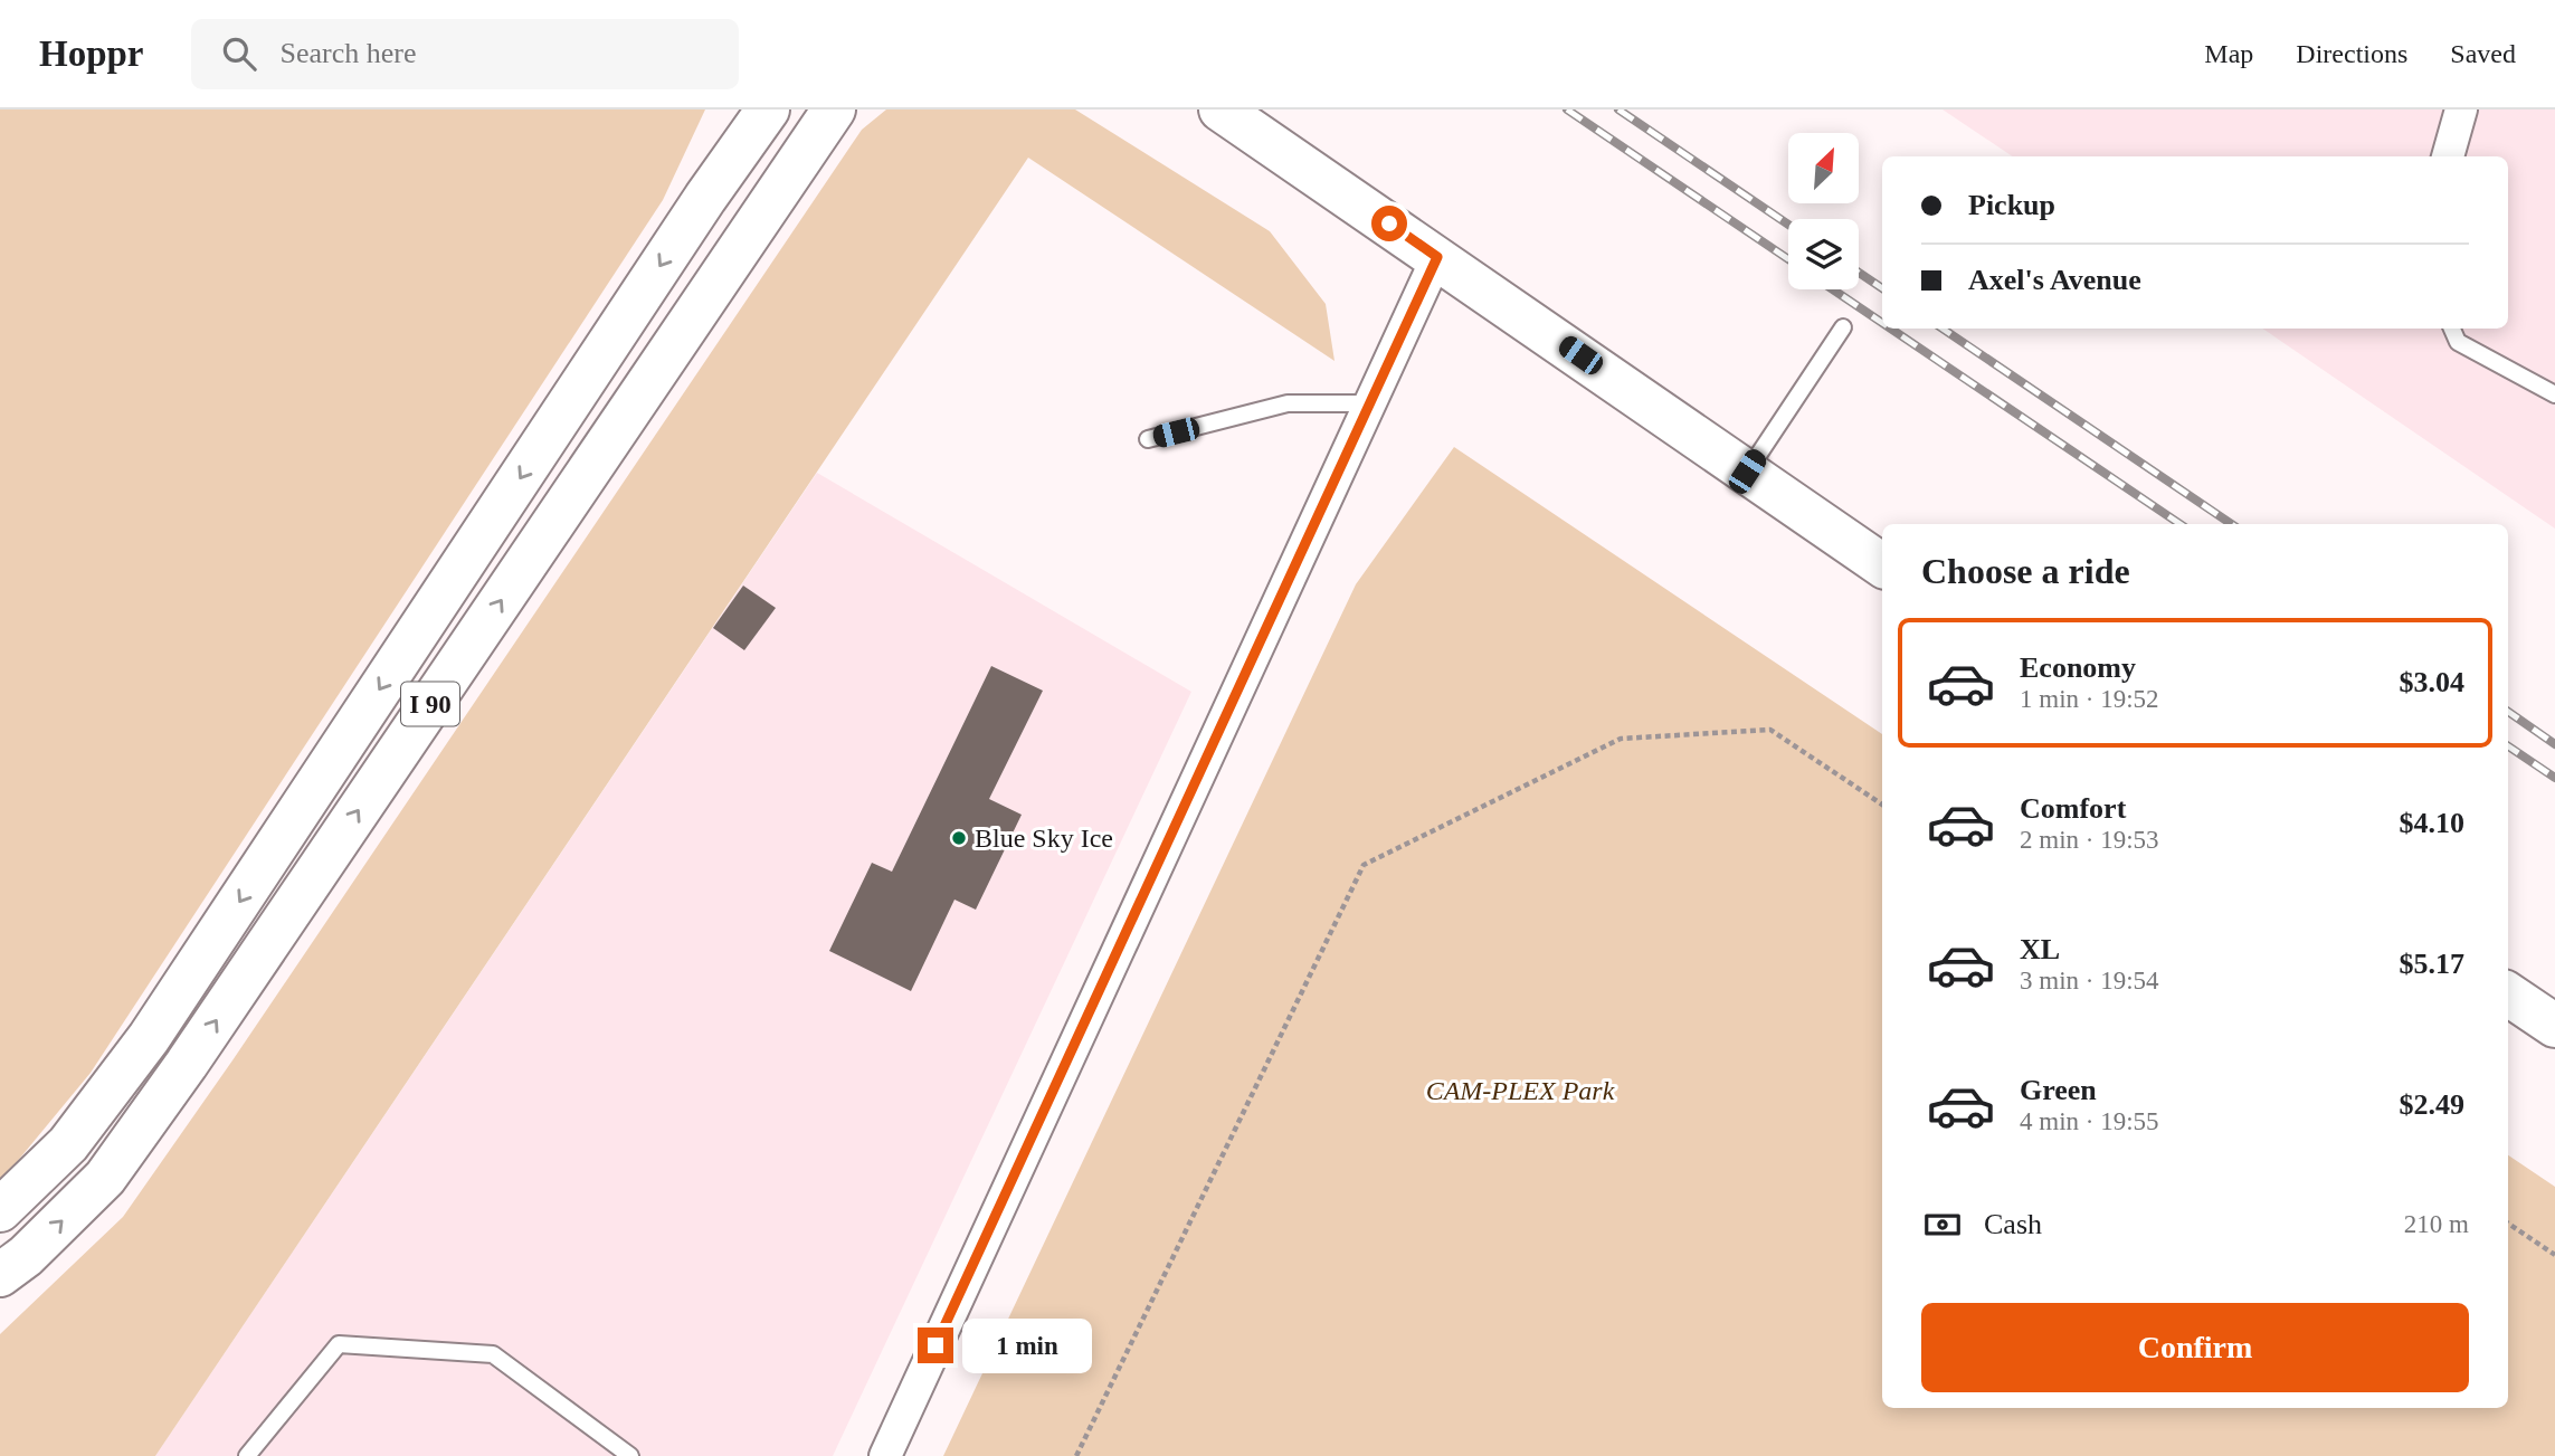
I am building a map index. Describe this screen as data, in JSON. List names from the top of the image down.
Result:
{
  "streets": {
    "main road": ["I 90"]
  },
  "parks": ["CAM-PLEX Park"],
  "places": ["Blue Sky Ice"],
  "north": "top right",
  "page": {
    "header": "Hoppr",
    "search": "Search here",
    "nav": ["Map", "Directions", "Saved"],
    "banner": ["Pickup", "Axel's Avenue"],
    "heading": "Choose a ride",
    "list": [
      {
        "name": "Economy",
        "note": "1 min · 19:52",
        "value": "$3.04"
      },
      {
        "name": "Comfort",
        "note": "2 min · 19:53",
        "value": "$4.10"
      },
      {
        "name": "XL",
        "note": "3 min · 19:54",
        "value": "$5.17"
      },
      {
        "name": "Green",
        "note": "4 min · 19:55",
        "value": "$2.49"
      }
    ],
    "pay": ["Cash", "210 m"],
    "buttons": "Confirm",
    "bubble": "1 min"
  }
}
